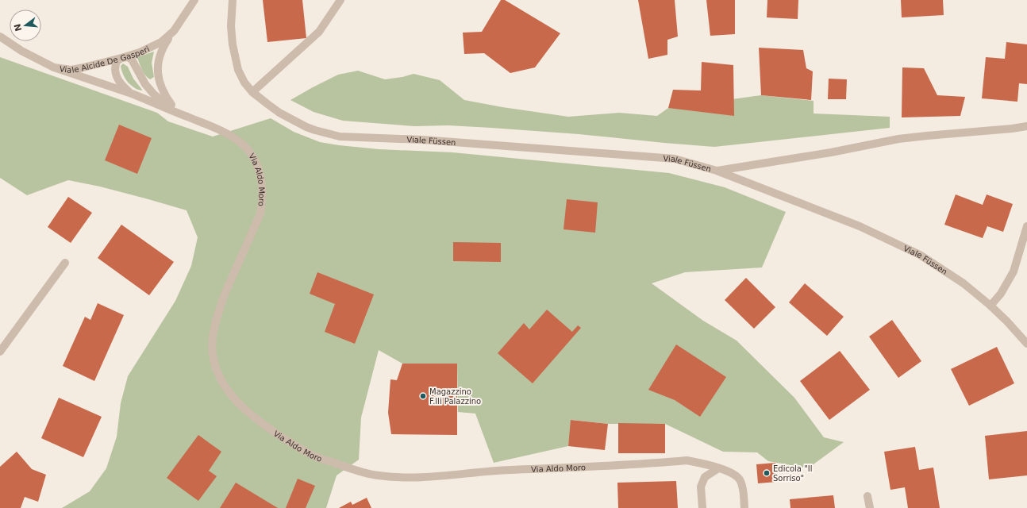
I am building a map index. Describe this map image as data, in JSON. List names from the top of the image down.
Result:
{
  "streets": {
    "street": ["Viale Alcide De Gasperi", "Viale Füssen", "Via Aldo Moro"]
  },
  "crossings": [
    ["Viale Alcide De Gasperi", "Via Aldo Moro"]
  ],
  "places": ["Magazzino F.lli Palazzino", "Edicola \"Il Sorriso\""],
  "north": "left"
}
